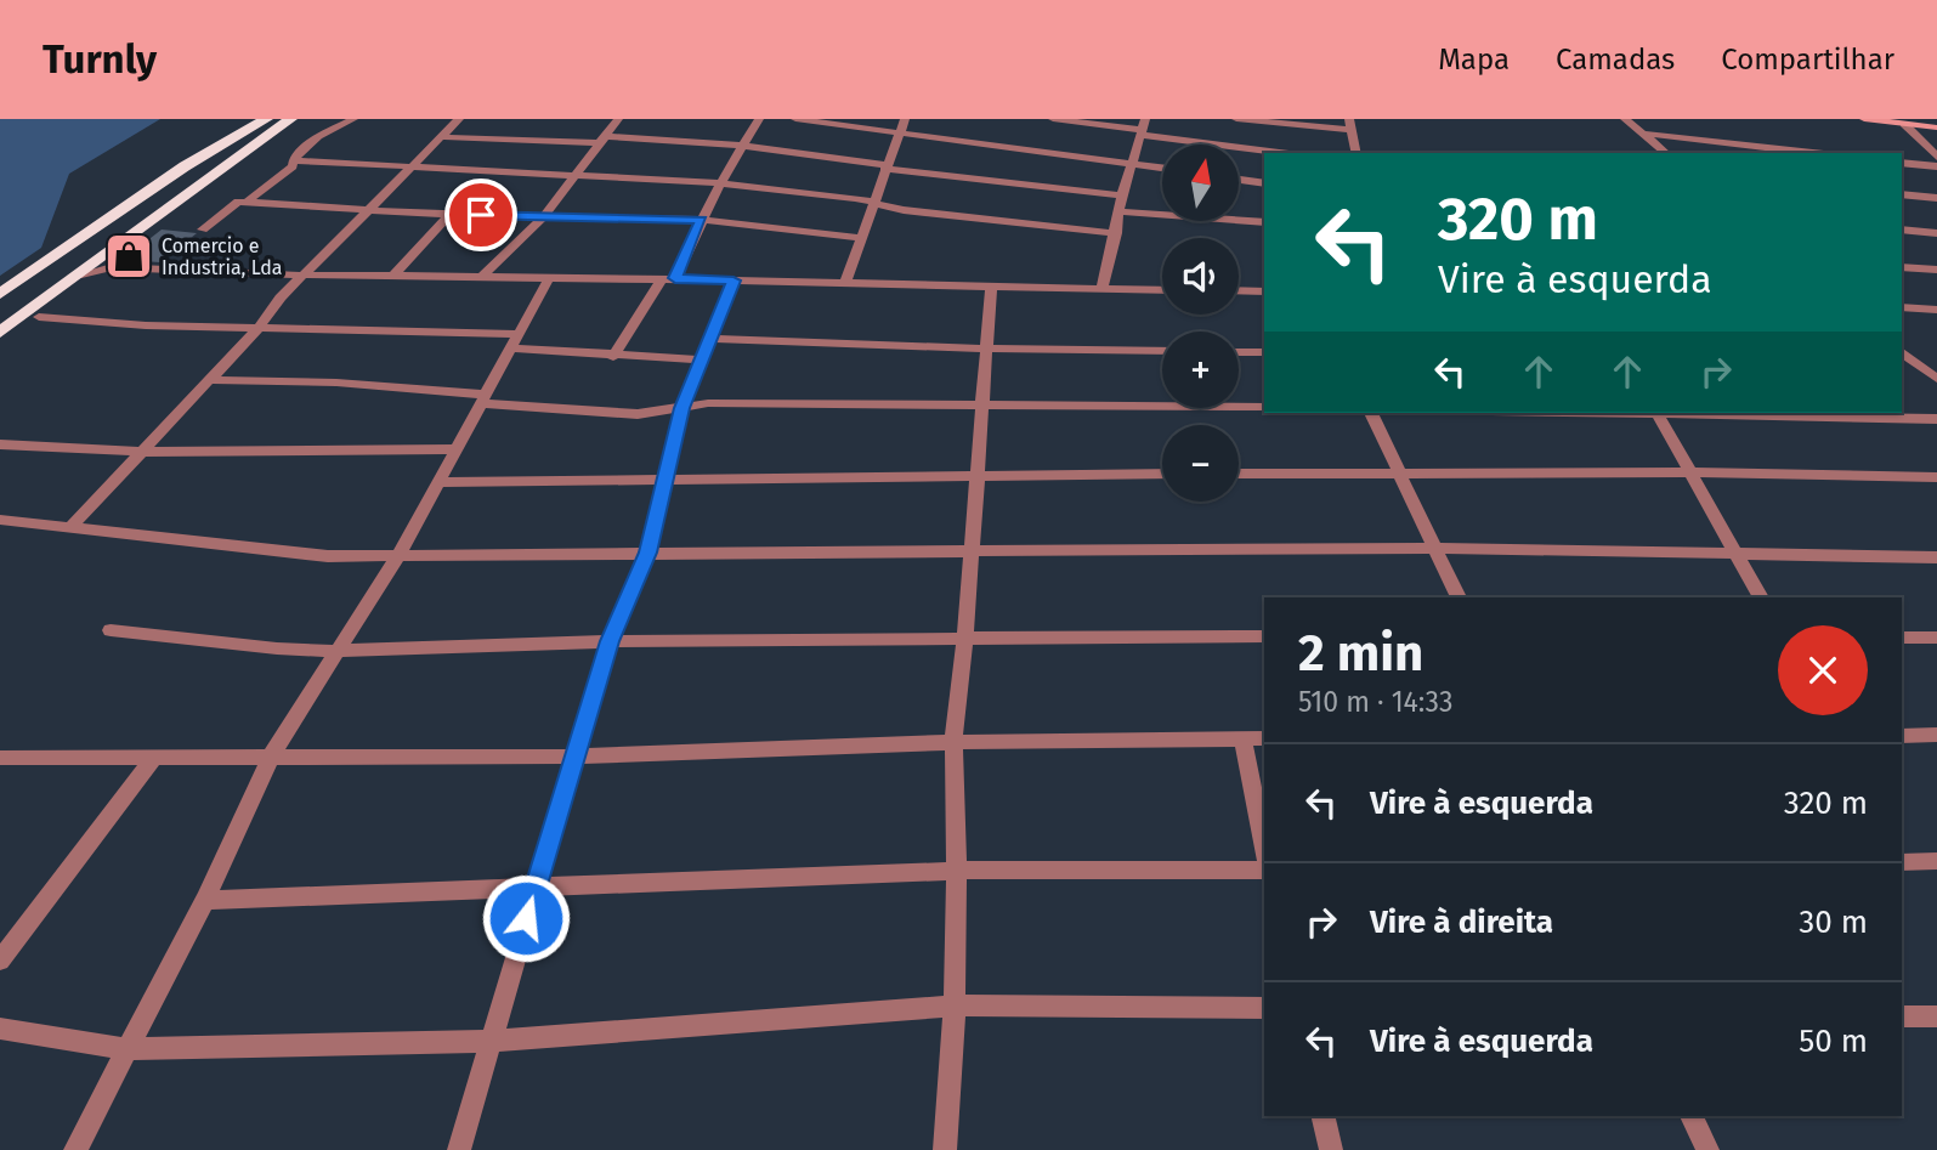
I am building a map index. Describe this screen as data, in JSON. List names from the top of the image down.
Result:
{
  "places": {
    "shop": ["Comercio e Industria, Lda"]
  },
  "north": "top",
  "page": {
    "header": "Turnly",
    "nav": ["Mapa", "Camadas", "Compartilhar"],
    "map_buttons": ["+", "−"],
    "turn": ["320 m", "Vire à esquerda"],
    "heading": ["2 min", "510 m · 14:33"],
    "list": [
      {
        "name": "Vire à esquerda",
        "value": "320 m"
      },
      {
        "name": "Vire à direita",
        "value": "30 m"
      },
      {
        "name": "Vire à esquerda",
        "value": "50 m"
      }
    ]
  }
}
